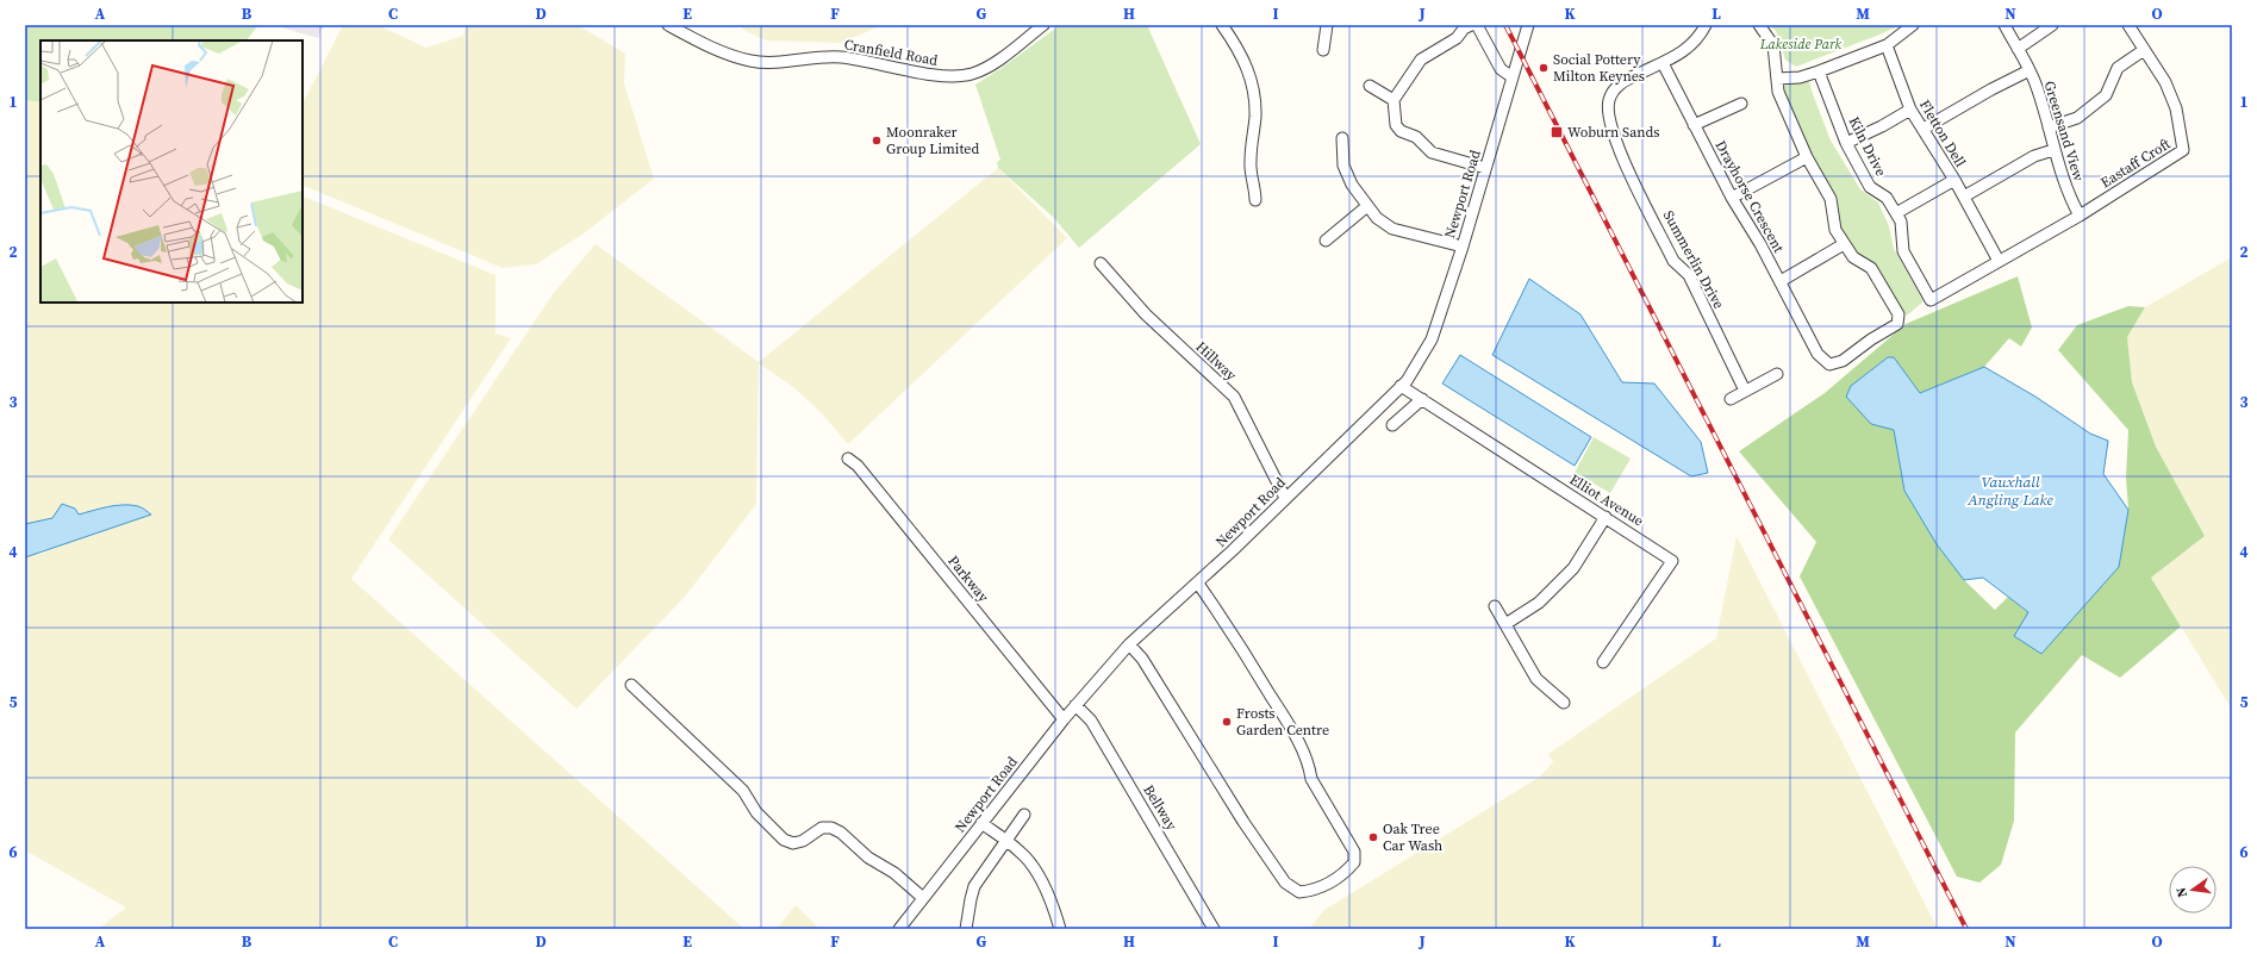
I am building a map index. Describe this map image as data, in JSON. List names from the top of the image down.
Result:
{
  "streets": {
    "street": [
      "Cranfield Road",
      "Greensand View",
      "Fletton Dell",
      "Kiln Drive",
      "Eastaff Croft",
      "Newport Road",
      "Drayhorse Crescent",
      "Summerlin Drive",
      "Hillway",
      "Elliot Avenue",
      "Parkway",
      "Bellway"
    ]
  },
  "crossings": [
    ["Greensand View", "Eastaff Croft"],
    ["Fletton Dell", "Kiln Drive"],
    ["Newport Road", "Hillway"],
    ["Newport Road", "Elliot Avenue"],
    ["Newport Road", "Parkway"],
    ["Newport Road", "Bellway"],
    ["Drayhorse Crescent", "Summerlin Drive"]
  ],
  "water": ["Vauxhall Angling Lake"],
  "parks": ["Lakeside Park"],
  "places": {
    "other": [
      "Social Pottery Milton Keynes",
      "Moonraker Group Limited",
      "Frosts Garden Centre",
      "Oak Tree Car Wash"
    ],
    "transit": ["Woburn Sands"]
  },
  "north": "left",
  "grid": {
    "columns": [
      "A",
      "B",
      "C",
      "D",
      "E",
      "F",
      "G",
      "H",
      "I",
      "J",
      "K",
      "L",
      "M",
      "N",
      "O"
    ],
    "rows": [
      "1",
      "2",
      "3",
      "4",
      "5",
      "6"
    ]
  }
}
